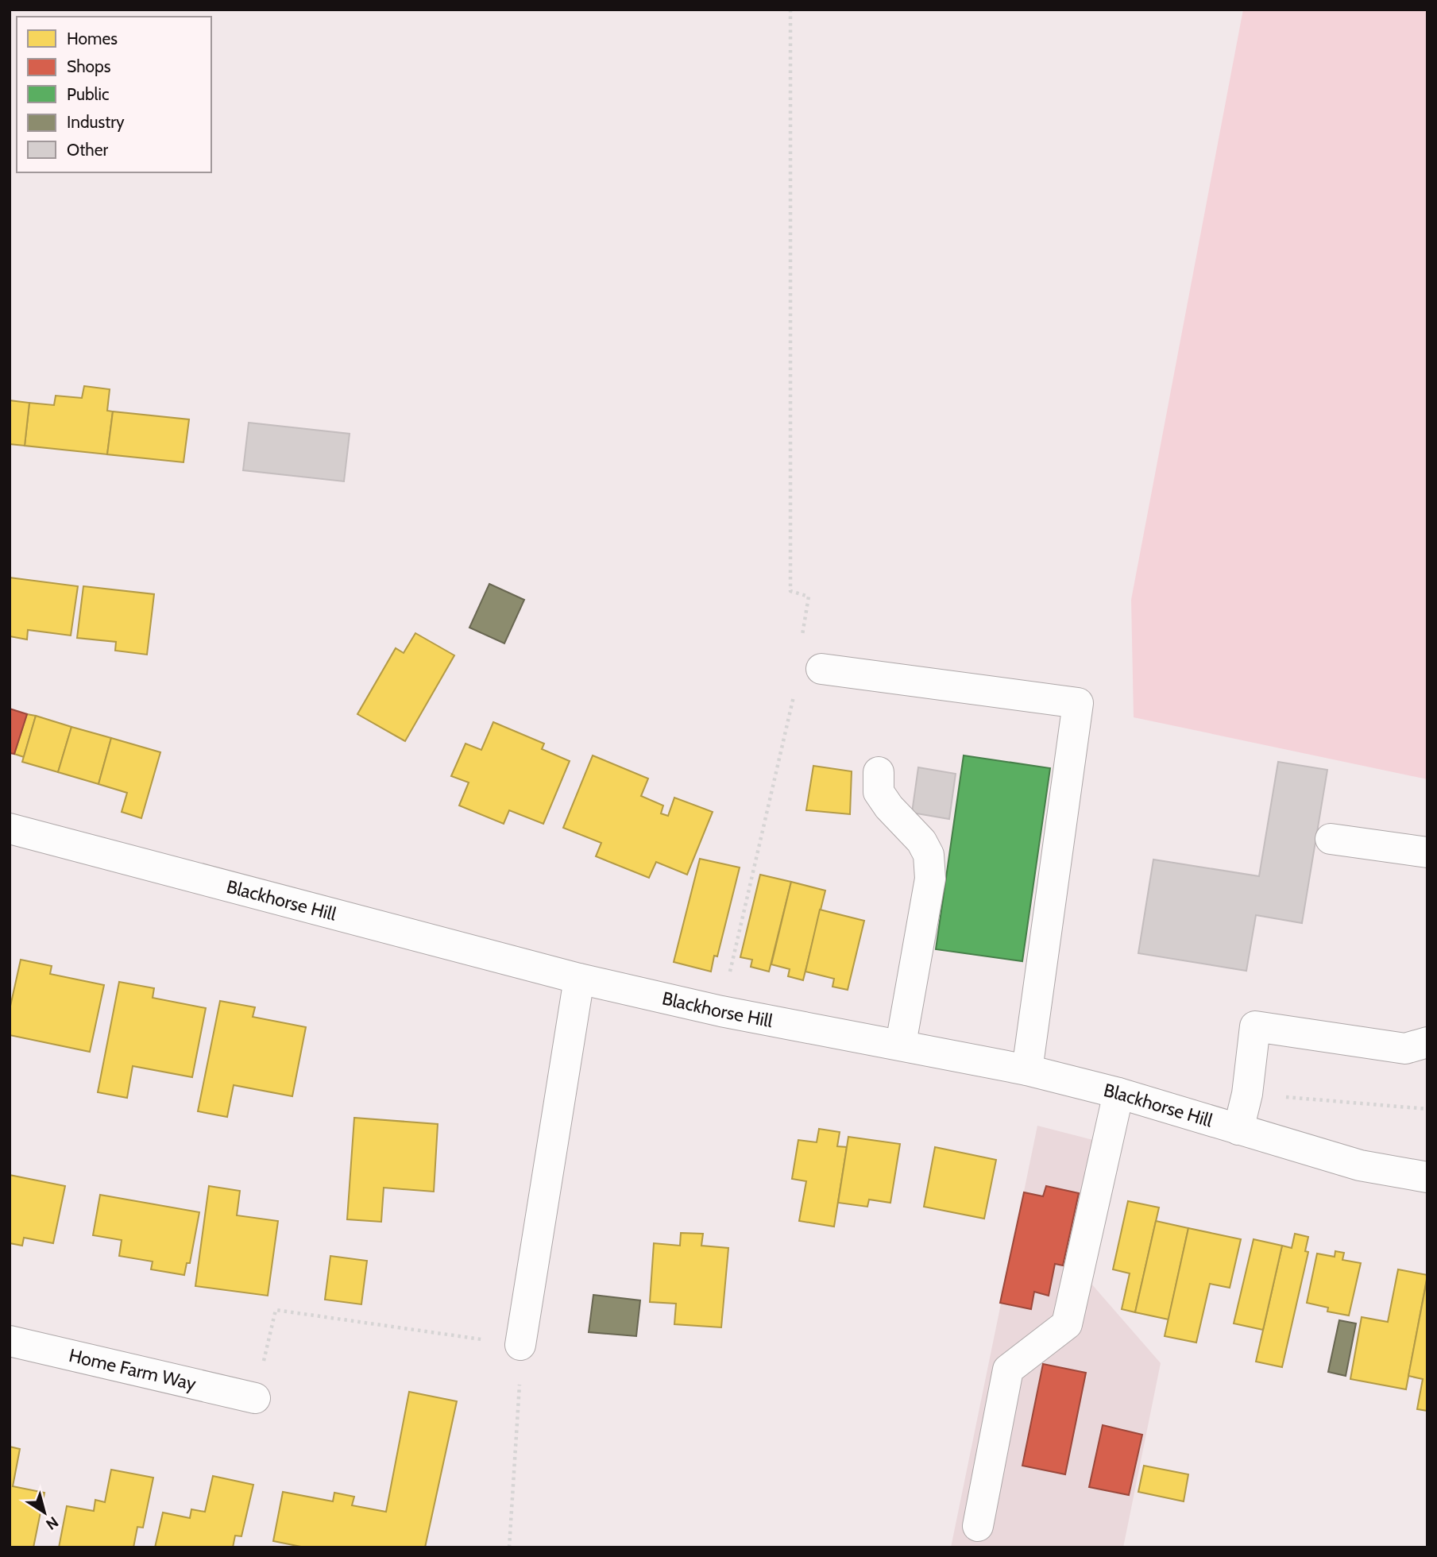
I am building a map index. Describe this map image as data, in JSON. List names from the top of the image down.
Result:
{
  "streets": {
    "main road": ["Blackhorse Hill", "Home Farm Way"]
  },
  "legend": [
    "Homes",
    "Shops",
    "Public",
    "Industry",
    "Other"
  ],
  "north": "bottom right"
}
